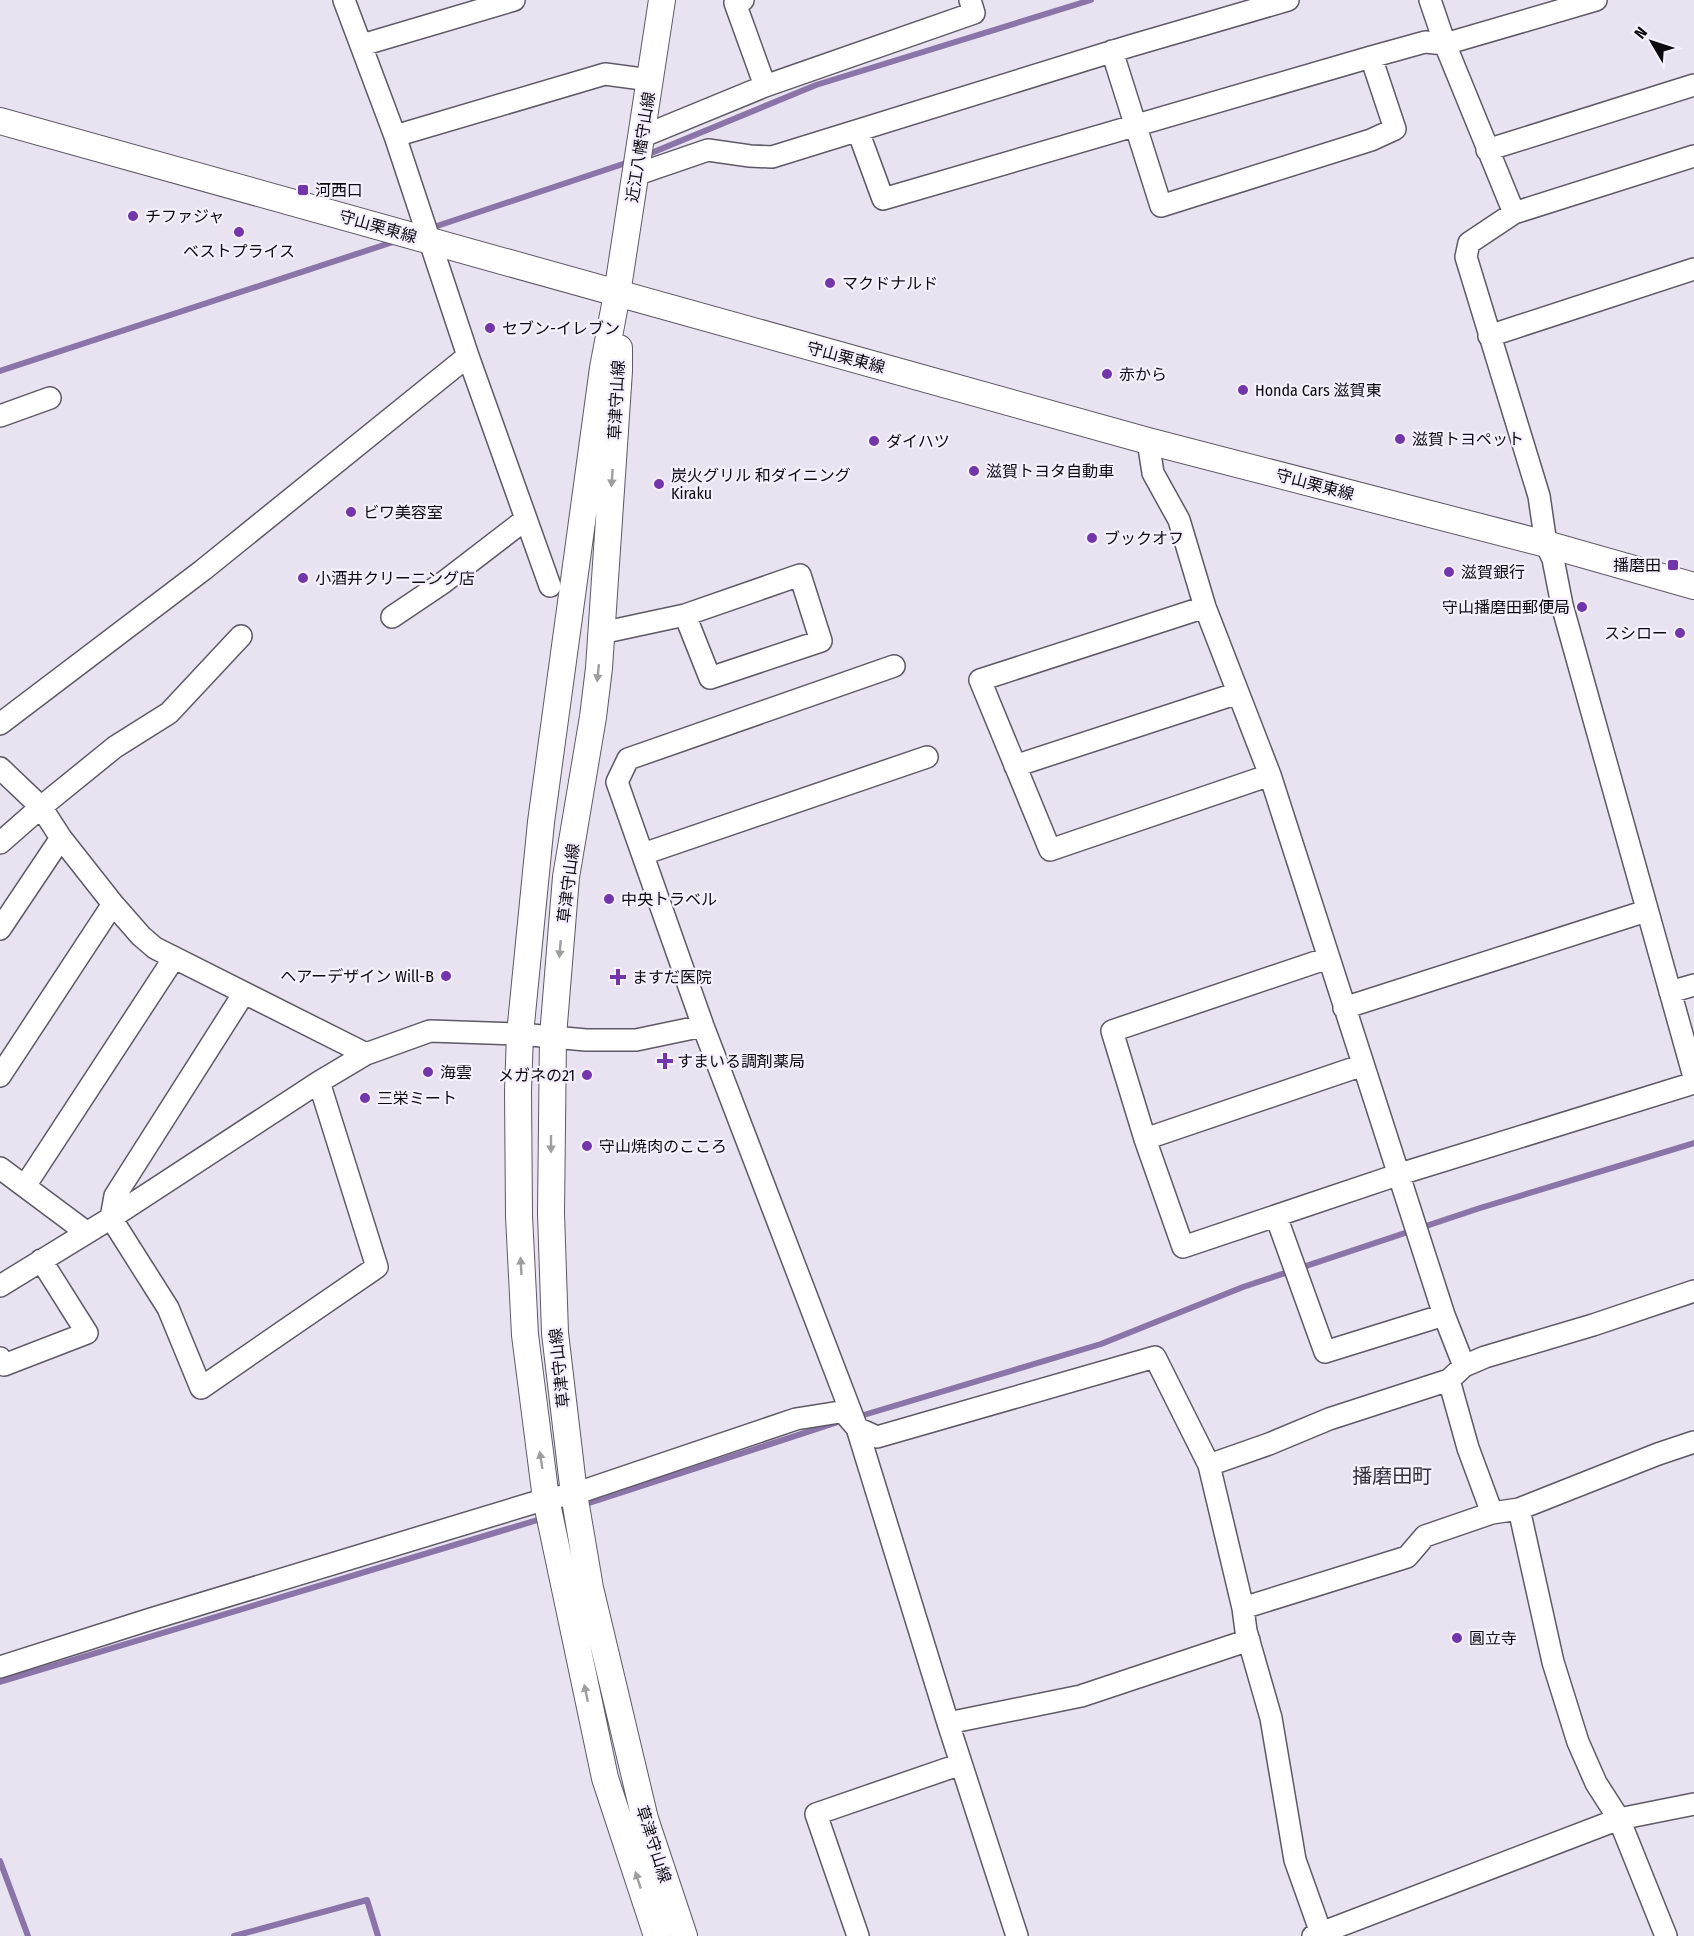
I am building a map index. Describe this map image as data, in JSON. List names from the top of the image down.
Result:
{
  "streets": {
    "main road": ["近江八幡守山線", "守山栗東線", "草津守山線"]
  },
  "crossings": [
    ["近江八幡守山線", "守山栗東線"],
    ["近江八幡守山線", "草津守山線"],
    ["守山栗東線", "草津守山線"]
  ],
  "districts": ["播磨田町"],
  "places": {
    "transit": ["河西口", "播磨田"],
    "other": [
      "チファジャ",
      "ベストプライス",
      "マクドナルド",
      "セブン-イレブン",
      "赤から",
      "Honda Cars 滋賀東",
      "滋賀トヨペット",
      "ダイハツ",
      "滋賀トヨタ自動車",
      "炭火グリル 和ダイニング Kiraku",
      "ビワ美容室",
      "ブックオフ",
      "滋賀銀行",
      "小酒井クリーニング店",
      "守山播磨田郵便局",
      "スシロー",
      "中央トラベル",
      "ヘアーデザイン Will-B",
      "海雲",
      "メガネの21",
      "三栄ミート",
      "守山焼肉のこころ",
      "圓立寺"
    ],
    "health": ["ますだ医院", "すまいる調剤薬局"]
  },
  "north": "top left"
}
